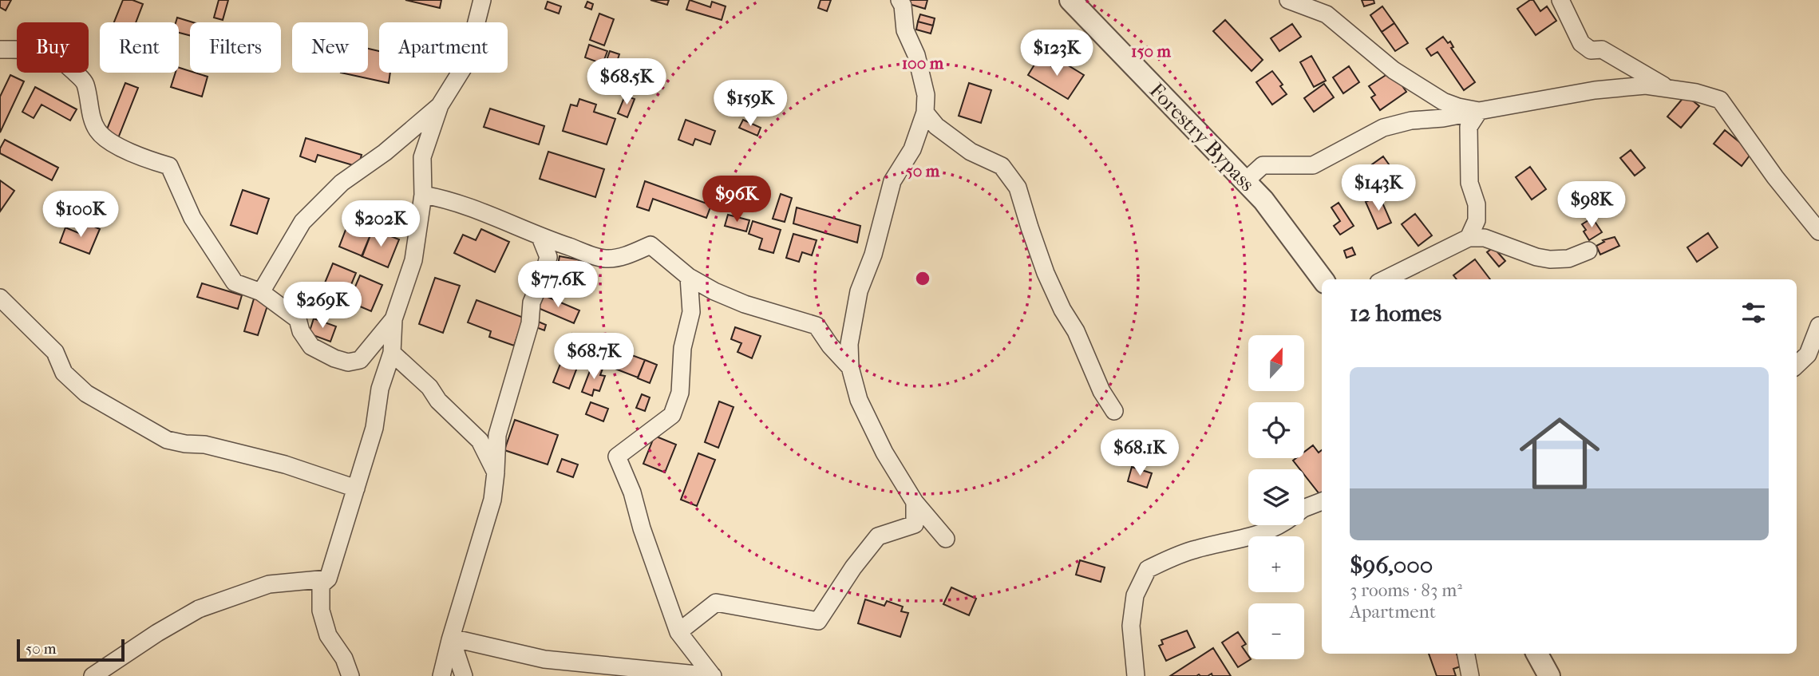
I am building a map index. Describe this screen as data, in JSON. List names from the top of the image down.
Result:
{
  "streets": {
    "street": ["Forestry Bypass"]
  },
  "scale_bar": "50 m",
  "north": "top",
  "page": {
    "chip": [
      "Buy",
      "Rent",
      "Filters",
      "New",
      "Apartment"
    ],
    "price": [
      "$123K",
      "$68.5K",
      "$159K",
      "$143K",
      "$96K",
      "$98K",
      "$100K",
      "$202K",
      "$77.6K",
      "$269K",
      "$68.7K",
      "$68.1K"
    ],
    "heading": "12 homes",
    "map_buttons": ["+", "−"],
    "list": [
      {
        "name": "$96,000",
        "note": "3 rooms · 83 m² · Apartment"
      }
    ],
    "scale": "50 m"
  },
  "rings": ["150 m", "100 m", "50 m"]
}
